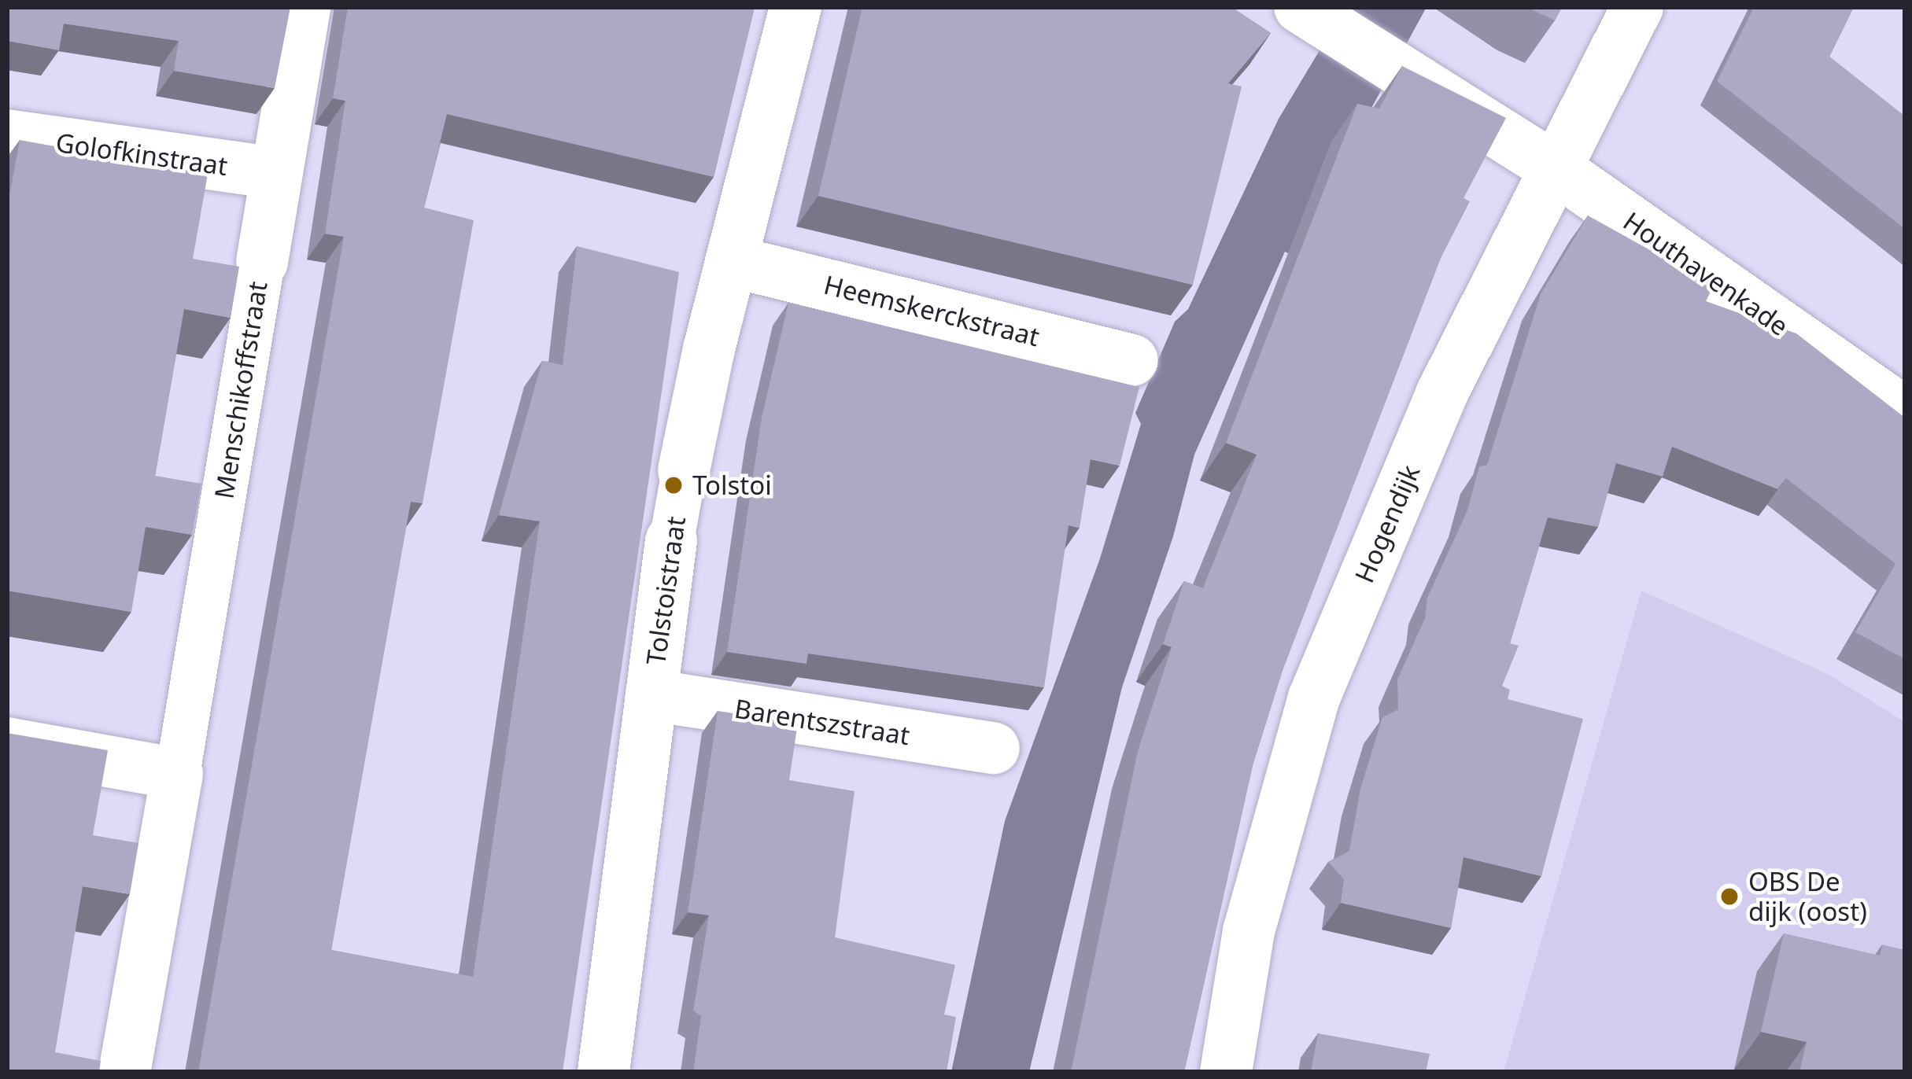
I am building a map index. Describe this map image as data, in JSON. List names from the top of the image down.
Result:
{
  "streets": {
    "street": [
      "Golofkinstraat",
      "Houthavenkade",
      "Heemskerckstraat",
      "Menschikoffstraat",
      "Hogendijk",
      "Tolstoistraat",
      "Barentszstraat"
    ]
  },
  "crossings": [
    ["Golofkinstraat", "Menschikoffstraat"],
    ["Houthavenkade", "Hogendijk"],
    ["Heemskerckstraat", "Tolstoistraat"],
    ["Tolstoistraat", "Barentszstraat"]
  ],
  "places": ["Tolstoi", "OBS De dijk (oost)"]
}
